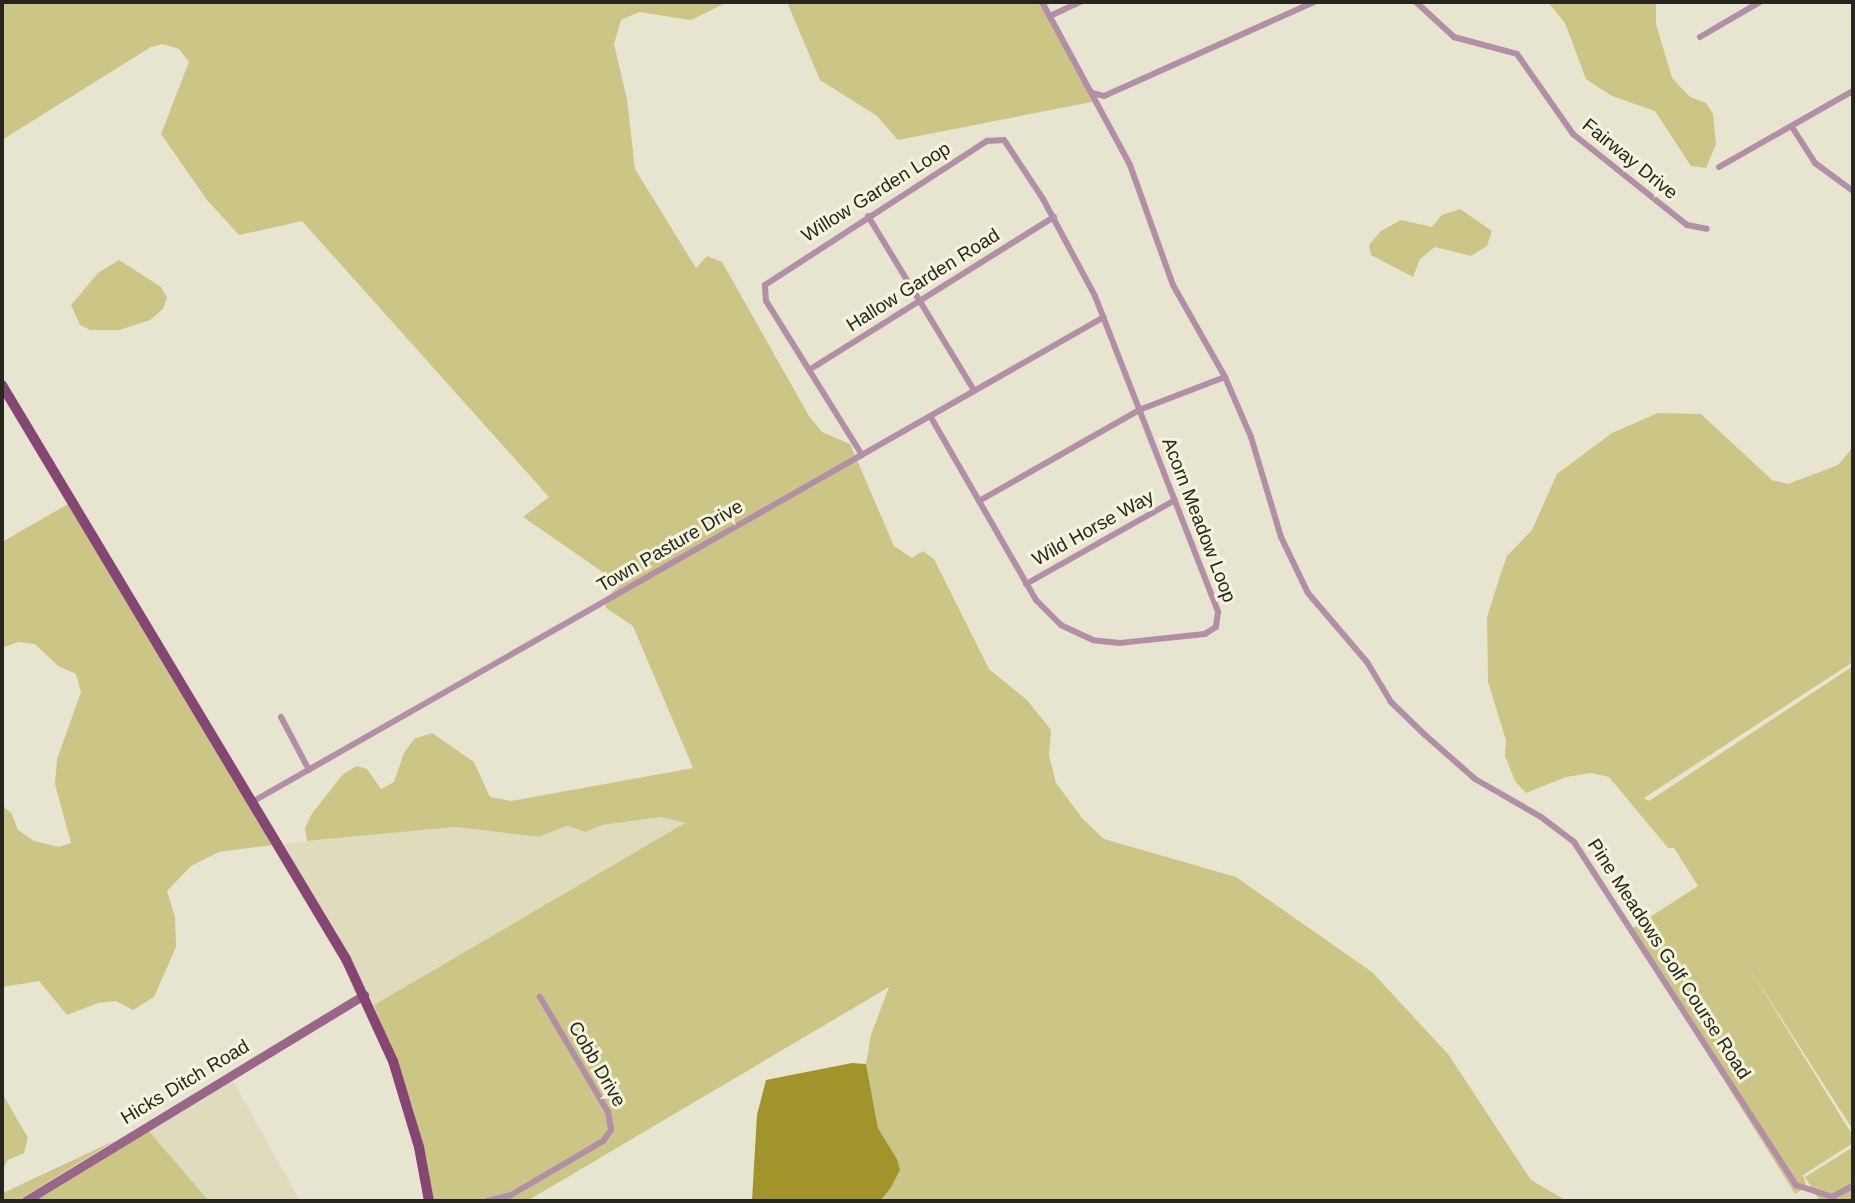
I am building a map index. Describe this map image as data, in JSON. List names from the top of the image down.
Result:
{
  "streets": {
    "street": [
      "Fairway Drive",
      "Willow Garden Loop",
      "Hallow Garden Road",
      "Acorn Meadow Loop",
      "Wild Horse Way",
      "Town Pasture Drive",
      "Pine Meadows Golf Course Road",
      "Cobb Drive",
      "Hicks Ditch Road"
    ]
  },
  "crossings": [
    ["Willow Garden Loop", "Hallow Garden Road"],
    ["Willow Garden Loop", "Acorn Meadow Loop"],
    ["Willow Garden Loop", "Town Pasture Drive"],
    ["Acorn Meadow Loop", "Wild Horse Way"],
    ["Acorn Meadow Loop", "Town Pasture Drive"]
  ]
}
